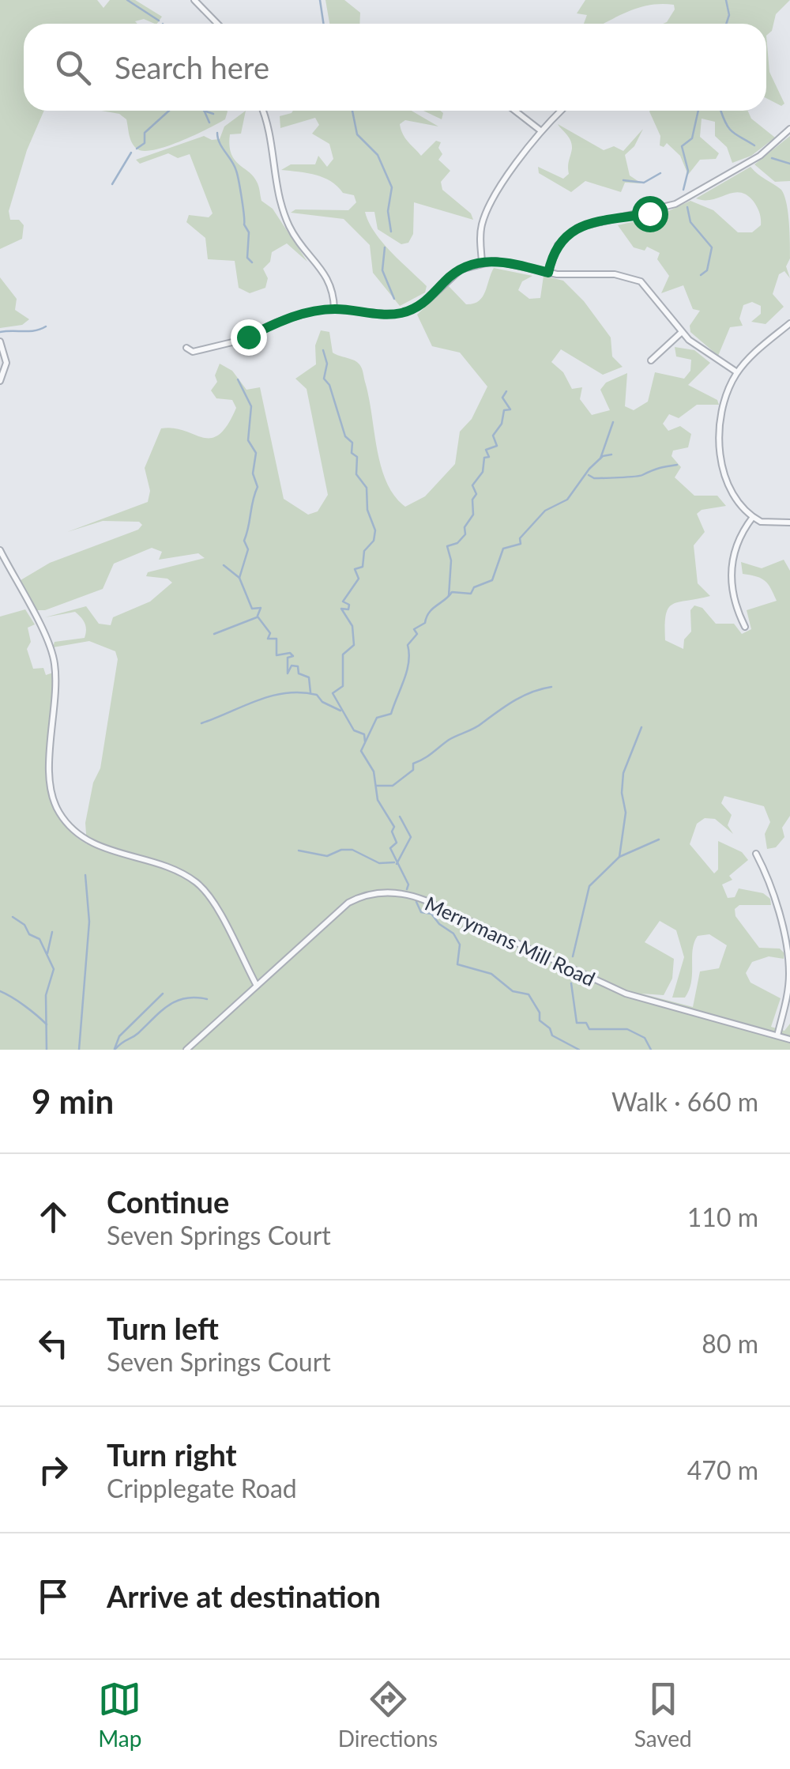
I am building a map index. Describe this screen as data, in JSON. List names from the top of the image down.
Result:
{
  "streets": {
    "street": ["Merrymans Mill Road"]
  },
  "page": {
    "search": "Search here",
    "heading": ["9 min", "Walk · 660 m"],
    "list": [
      ["Continue", "Seven Springs Court", "110 m"],
      ["Turn left", "Seven Springs Court", "80 m"],
      ["Turn right", "Cripplegate Road", "470 m"],
      "Arrive at destination"
    ],
    "nav": ["Map", "Directions", "Saved"]
  }
}
